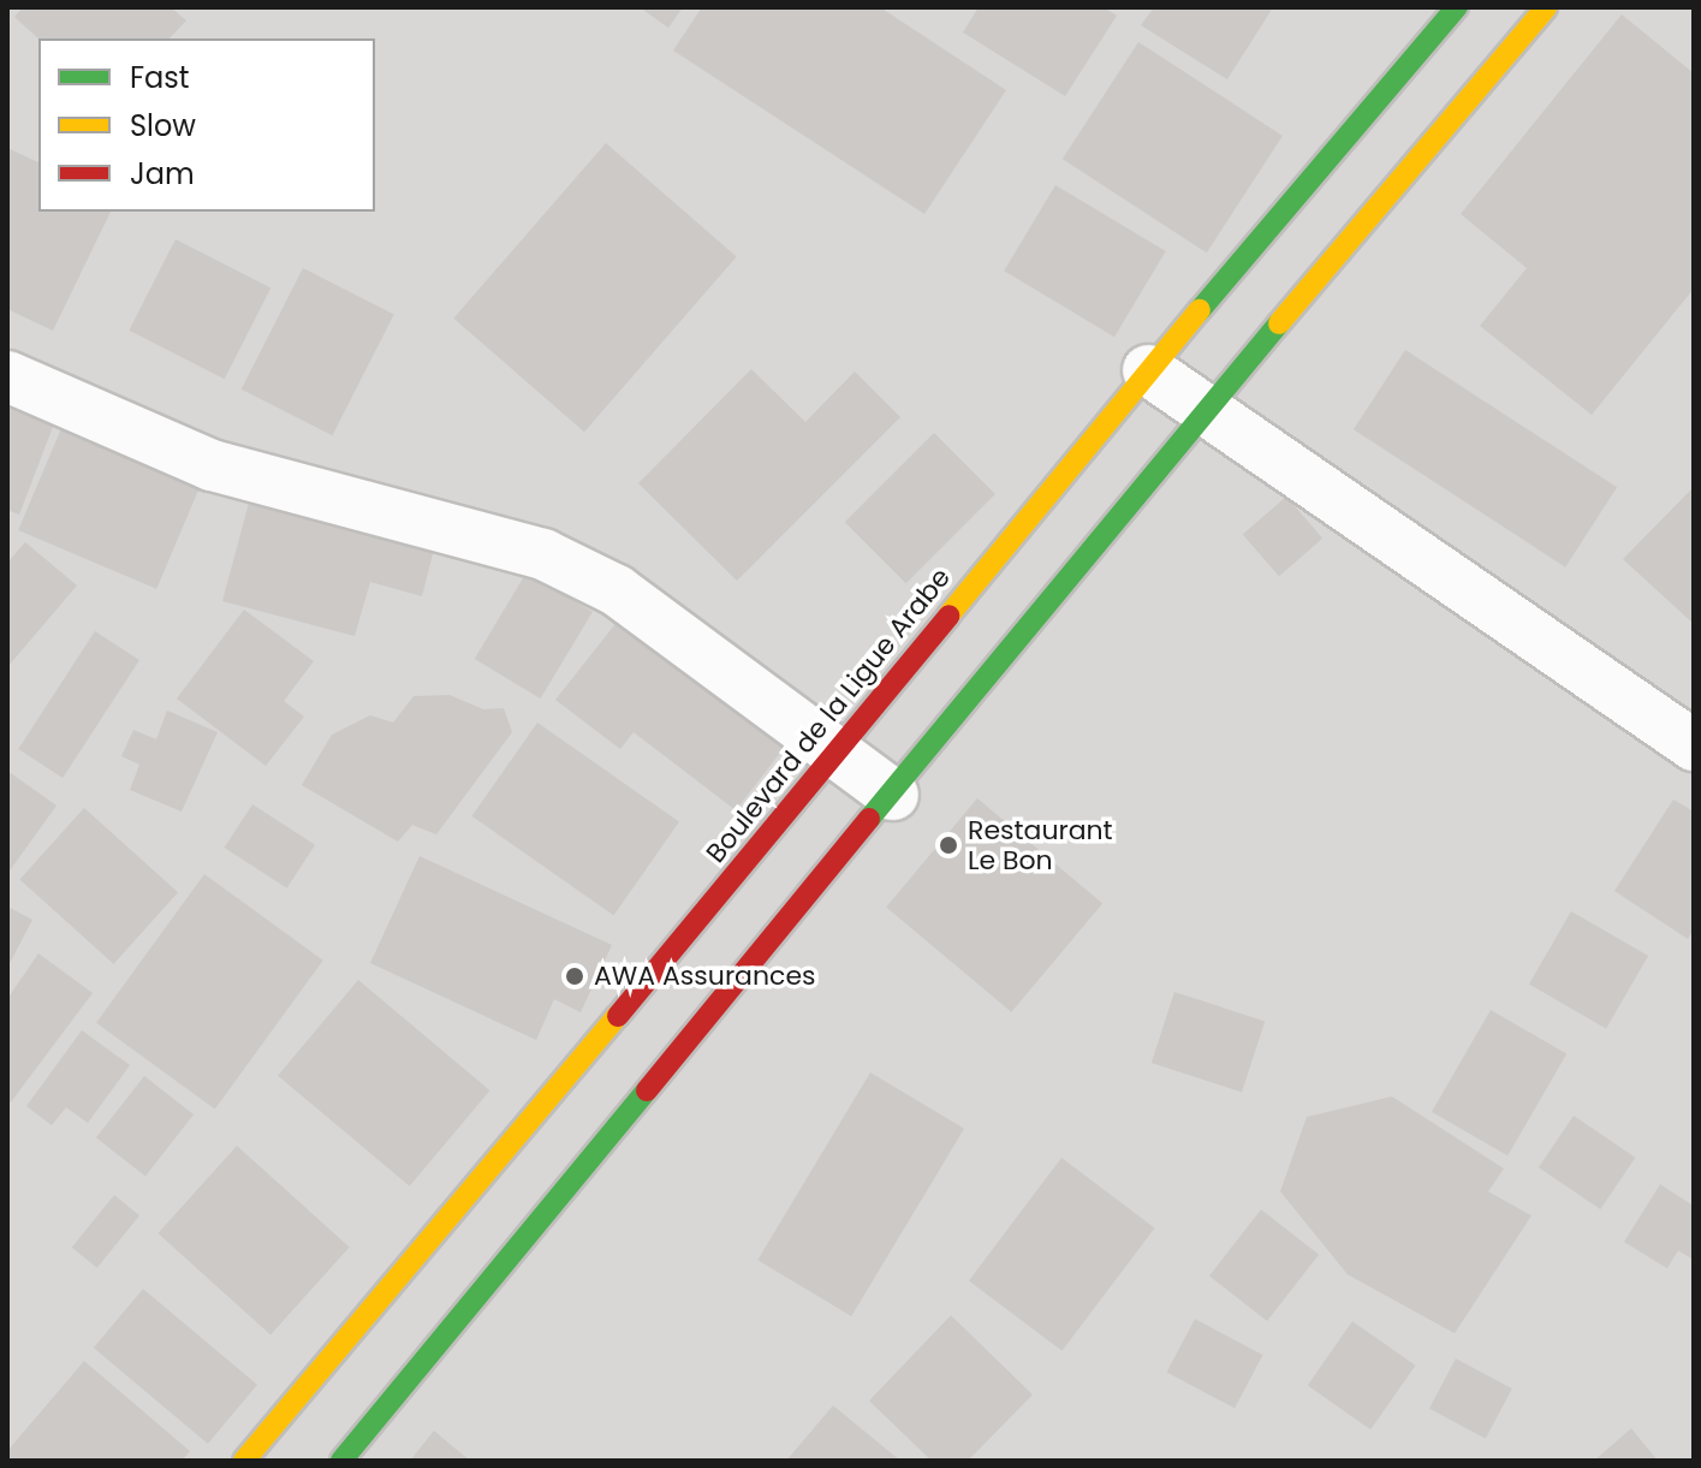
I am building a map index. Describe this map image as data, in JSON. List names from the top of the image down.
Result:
{
  "streets": {
    "main road": ["Boulevard de la Ligue Arabe"]
  },
  "places": ["Restaurant Le Bon", "AWA Assurances"],
  "legend": ["Fast", "Slow", "Jam"]
}
